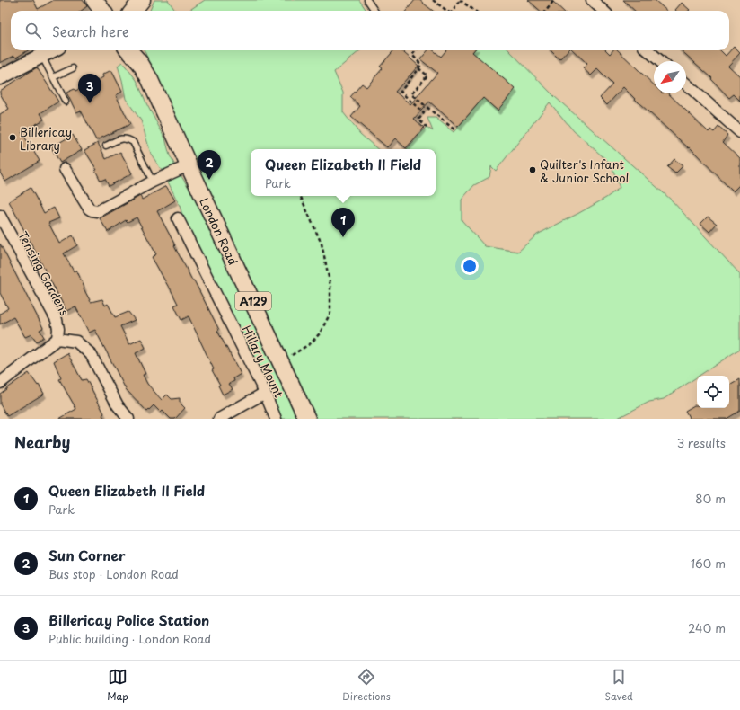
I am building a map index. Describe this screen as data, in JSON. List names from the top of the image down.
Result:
{
  "streets": {
    "main road": ["London Road", "A129"],
    "street": ["Tensing Gardens", "Hillary Mount"]
  },
  "places": ["Billericay Library", "Quilter's Infant & Junior School"],
  "north": "bottom left",
  "page": {
    "search": "Search here",
    "pins": ["3", "2", "1"],
    "popup": ["Queen Elizabeth II Field", "Park"],
    "heading": ["Nearby", "3 results"],
    "list": [
      {
        "mark": "1",
        "name": "Queen Elizabeth II Field",
        "note": "Park",
        "value": "80 m"
      },
      {
        "mark": "2",
        "name": "Sun Corner",
        "note": "Bus stop · London Road",
        "value": "160 m"
      },
      {
        "mark": "3",
        "name": "Billericay Police Station",
        "note": "Public building · London Road",
        "value": "240 m"
      }
    ],
    "nav": ["Map", "Directions", "Saved"]
  }
}
